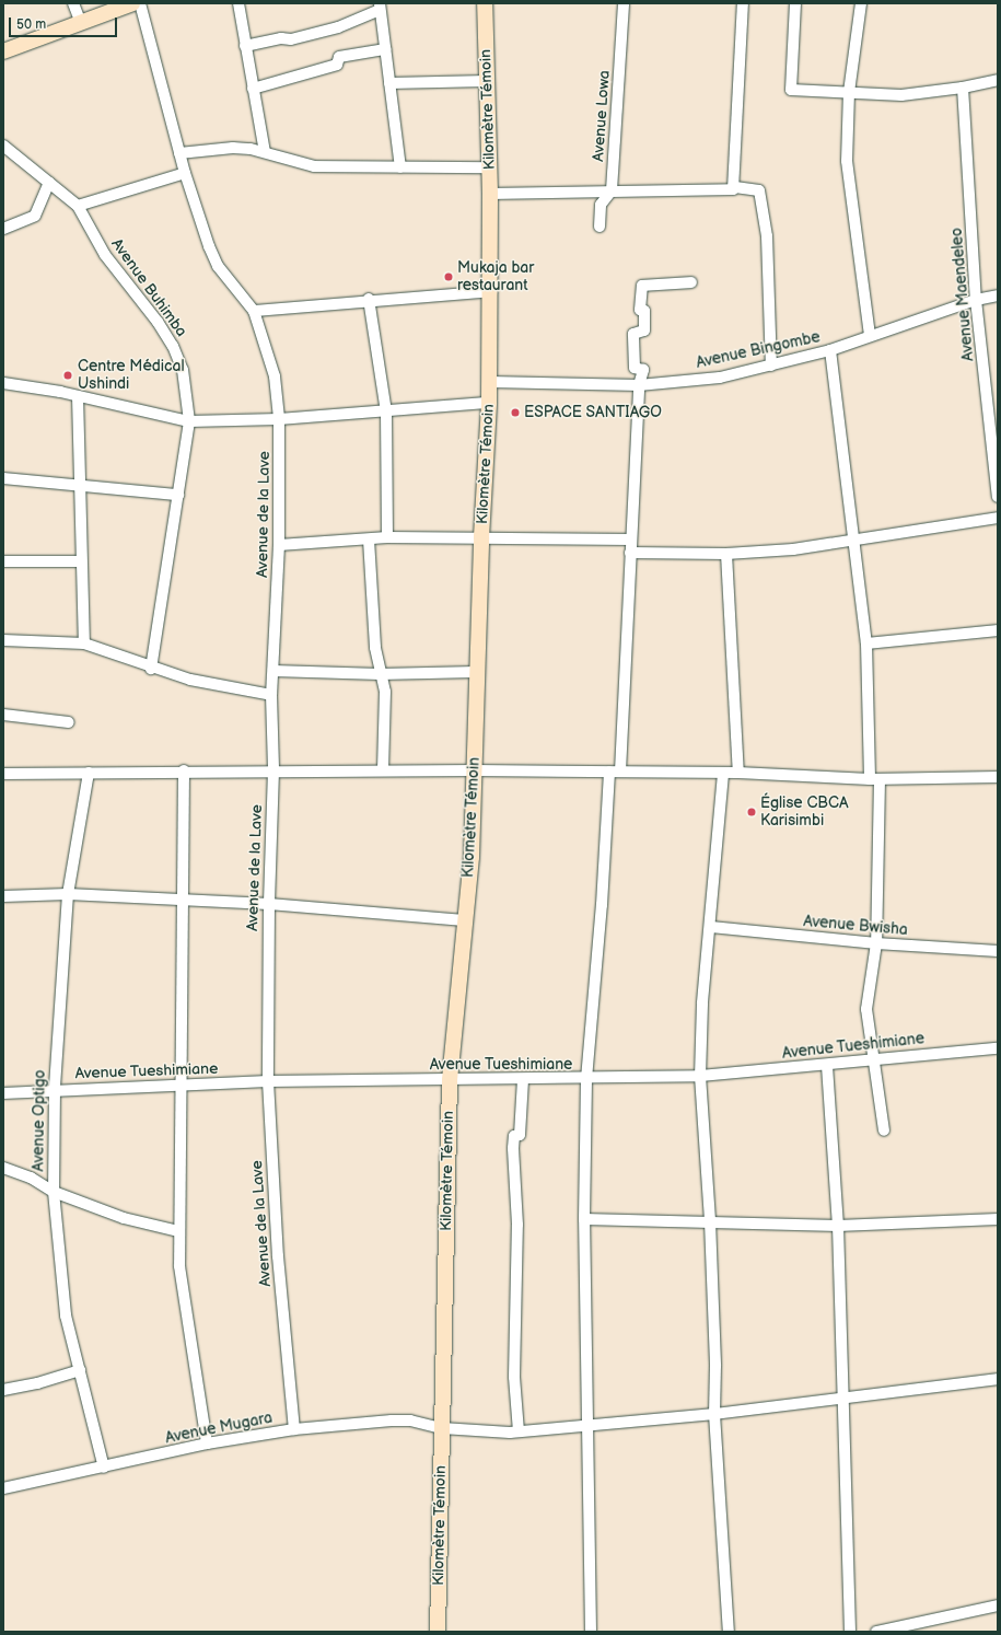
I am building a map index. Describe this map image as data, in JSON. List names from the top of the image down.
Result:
{
  "streets": {
    "main road": ["Kilomètre Témoin"],
    "street": [
      "Avenue Lowa",
      "Avenue Buhimba",
      "Avenue Maendeleo",
      "Avenue Bingombe",
      "Avenue de la Lave",
      "Avenue Bwisha",
      "Avenue Tueshimiane",
      "Avenue Optigo",
      "Avenue Mugara"
    ]
  },
  "crossings": [
    ["Kilomètre Témoin", "Avenue Bingombe"],
    ["Kilomètre Témoin", "Avenue Tueshimiane"],
    ["Kilomètre Témoin", "Avenue Mugara"],
    ["Avenue Maendeleo", "Avenue Bingombe"],
    ["Avenue de la Lave", "Avenue Tueshimiane"],
    ["Avenue de la Lave", "Avenue Mugara"],
    ["Avenue Tueshimiane", "Avenue Optigo"],
    ["Avenue Optigo", "Avenue Mugara"]
  ],
  "places": [
    "Mukaja bar restaurant",
    "Centre Médical Ushindi",
    "ESPACE SANTIAGO",
    "Église CBCA Karisimbi"
  ],
  "scale_bar": "50 m"
}
